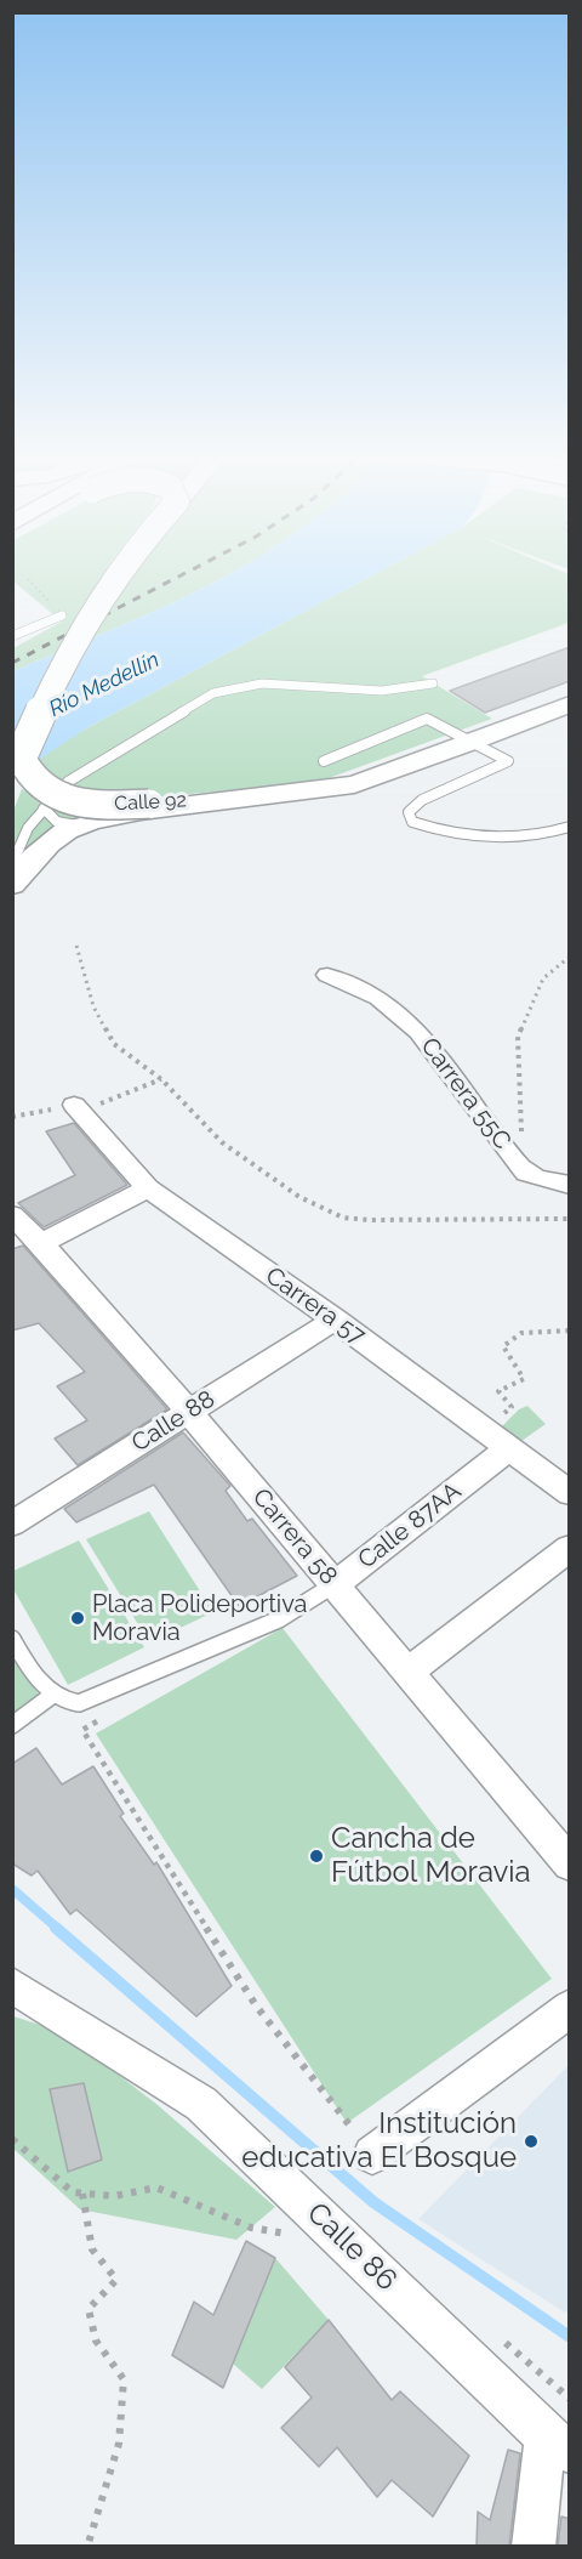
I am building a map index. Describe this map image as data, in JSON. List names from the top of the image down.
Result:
{
  "streets": {
    "main road": ["Calle 92"],
    "street": [
      "Carrera 55C",
      "Carrera 57",
      "Calle 88",
      "Calle 87AA",
      "Carrera 58",
      "Calle 86"
    ]
  },
  "crossings": [
    ["Carrera 57", "Calle 88"],
    ["Carrera 57", "Calle 87AA"],
    ["Calle 88", "Carrera 58"],
    ["Calle 87AA", "Carrera 58"]
  ],
  "water": ["Río Medellín"],
  "places": ["Placa Polideportiva Moravia", "Cancha de Fútbol Moravia", "Institución educativa El Bosque"]
}
